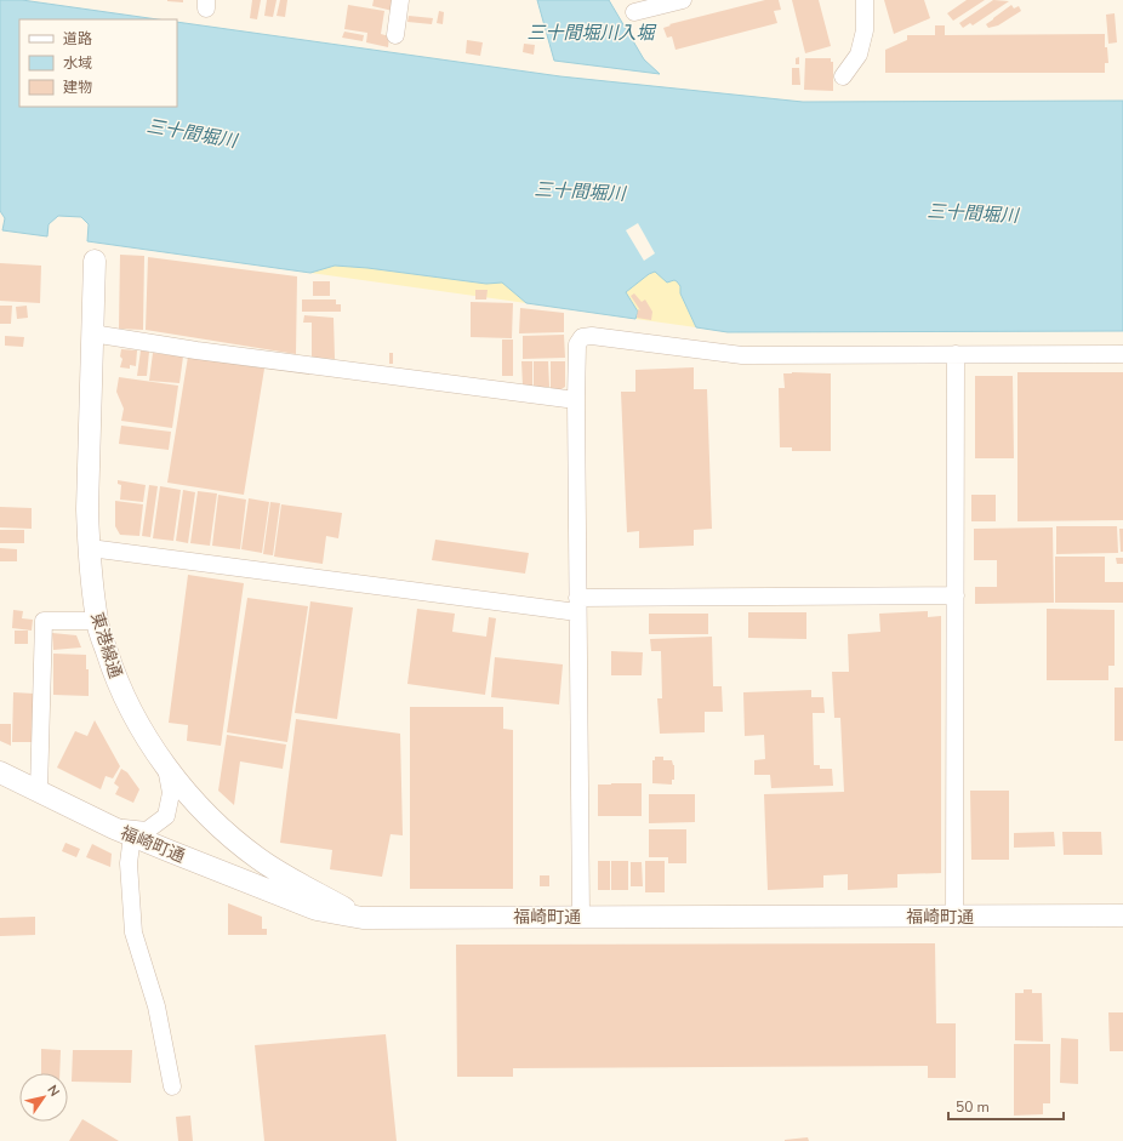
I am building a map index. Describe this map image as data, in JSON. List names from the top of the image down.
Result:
{
  "streets": {
    "street": ["東港線通", "福崎町通"]
  },
  "crossings": [
    ["東港線通", "福崎町通"]
  ],
  "water": ["三十間堀川入堀", "三十間堀川"],
  "legend": ["道路", "水域", "建物"],
  "scale_bar": "50 m",
  "north": "top right"
}
